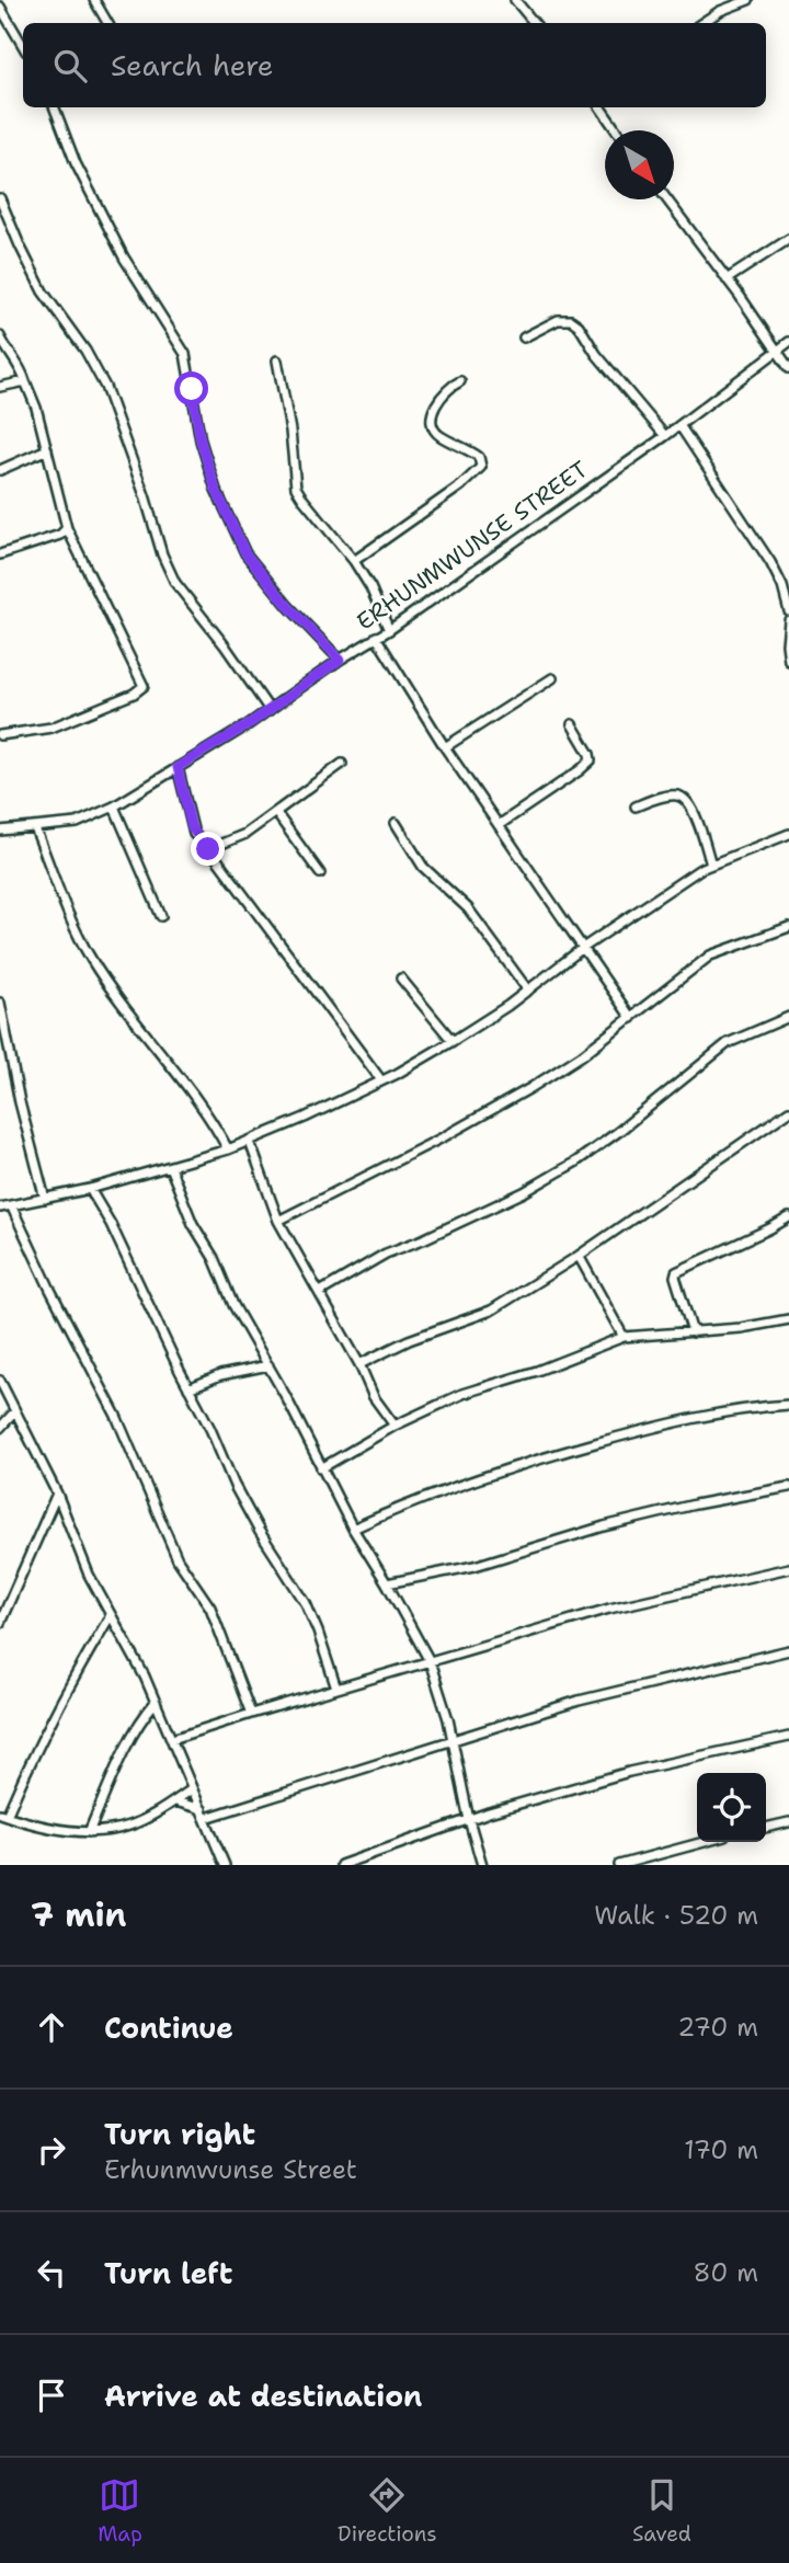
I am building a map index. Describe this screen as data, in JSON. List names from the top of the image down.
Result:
{
  "streets": {
    "street": ["ERHUNMWUNSE STREET"]
  },
  "north": "bottom right",
  "page": {
    "search": "Search here",
    "heading": ["7 min", "Walk · 520 m"],
    "list": [
      ["Continue", "270 m"],
      ["Turn right", "Erhunmwunse Street", "170 m"],
      ["Turn left", "80 m"],
      "Arrive at destination"
    ],
    "nav": ["Map", "Directions", "Saved"]
  }
}
